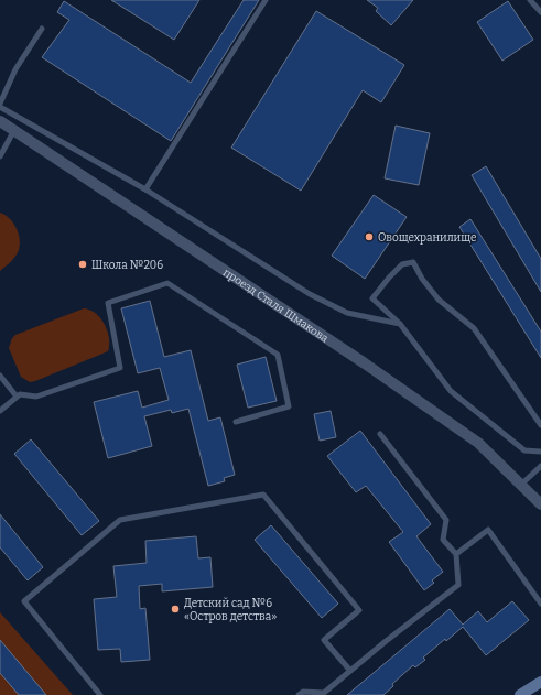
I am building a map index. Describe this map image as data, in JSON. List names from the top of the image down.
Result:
{
  "streets": {
    "street": ["проезд Сталя Шмакова"]
  },
  "places": ["Овощехранилище", "Школа №206", "Детский сад №6 «Остров детства»"]
}
